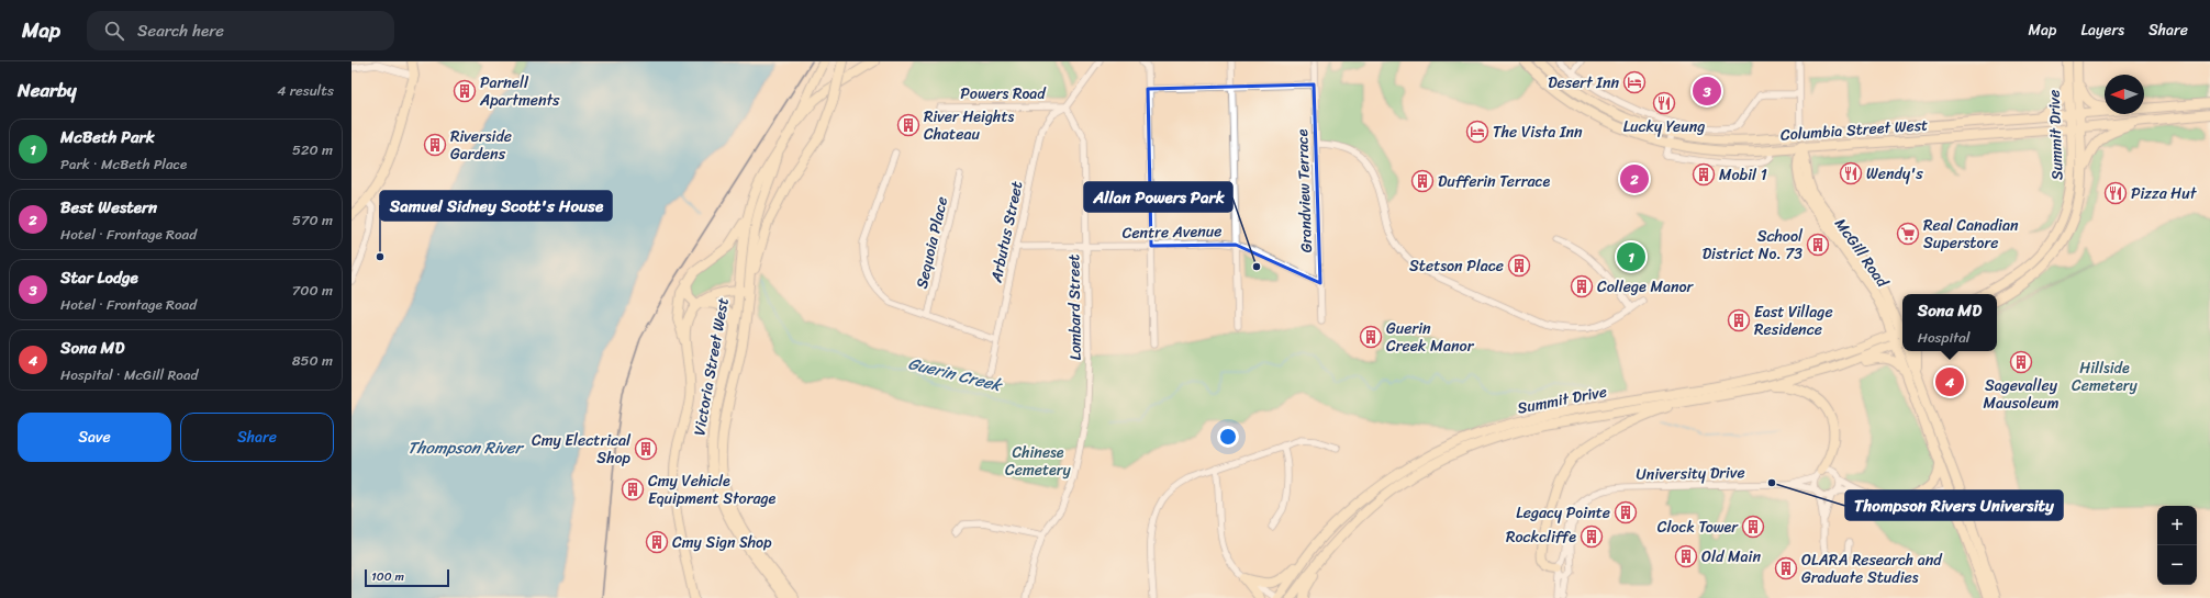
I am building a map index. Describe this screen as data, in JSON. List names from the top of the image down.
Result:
{
  "streets": {
    "main road": [
      "Columbia Street West",
      "Summit Drive",
      "McGill Road",
      "Victoria Street West"
    ],
    "street": [
      "Powers Road",
      "Grandview Terrace",
      "Arbutus Street",
      "Centre Avenue",
      "Sequoia Place",
      "Lombard Street",
      "University Drive"
    ]
  },
  "crossings": [
    ["Powers Road", "Arbutus Street"],
    ["Powers Road", "Lombard Street"],
    ["Columbia Street West", "Summit Drive"],
    ["Columbia Street West", "McGill Road"],
    ["Summit Drive", "McGill Road"],
    ["Grandview Terrace", "Centre Avenue"],
    ["Arbutus Street", "Centre Avenue"],
    ["Arbutus Street", "Lombard Street"],
    ["Centre Avenue", "Lombard Street"]
  ],
  "water": ["Guerin Creek", "Thompson River"],
  "parks": ["Hillside Cemetery", "Chinese Cemetery"],
  "places": {
    "hotel": ["Desert Inn", "The Vista Inn"],
    "building": [
      "Parnell Apartments",
      "River Heights Chateau",
      "Riverside Gardens",
      "Mobil 1",
      "Dufferin Terrace",
      "School District No. 73",
      "Stetson Place",
      "College Manor",
      "East Village Residence",
      "Guerin Creek Manor",
      "Sagevalley Mausoleum",
      "Cmy Electrical Shop",
      "Cmy Vehicle Equipment Storage",
      "Legacy Pointe",
      "Clock Tower",
      "Rockcliffe",
      "Cmy Sign Shop",
      "Old Main",
      "OLARA Research and Graduate Studies"
    ],
    "restaurant": ["Lucky Yeung", "Wendy's", "Pizza Hut"],
    "supermarket": ["Real Canadian Superstore"],
    "other": ["Samuel Sidney Scott's House", "Allan Powers Park", "Thompson Rivers University"]
  },
  "scale_bar": "100 m",
  "north": "left",
  "page": {
    "header": "Map",
    "search": "Search here",
    "nav": ["Map", "Layers", "Share"],
    "heading": ["Nearby", "4 results"],
    "pins": [
      "3",
      "2",
      "1",
      "4"
    ],
    "list": [
      {
        "mark": "1",
        "name": "McBeth Park",
        "note": "Park · McBeth Place",
        "value": "520 m"
      },
      {
        "mark": "2",
        "name": "Best Western",
        "note": "Hotel · Frontage Road",
        "value": "570 m"
      },
      {
        "mark": "3",
        "name": "Star Lodge",
        "note": "Hotel · Frontage Road",
        "value": "700 m"
      },
      {
        "mark": "4",
        "name": "Sona MD",
        "note": "Hospital · McGill Road",
        "value": "850 m"
      }
    ],
    "popup": ["Sona MD", "Hospital"],
    "buttons": ["Save", "Share"],
    "map_buttons": ["+", "−"],
    "scale": "100 m"
  }
}
